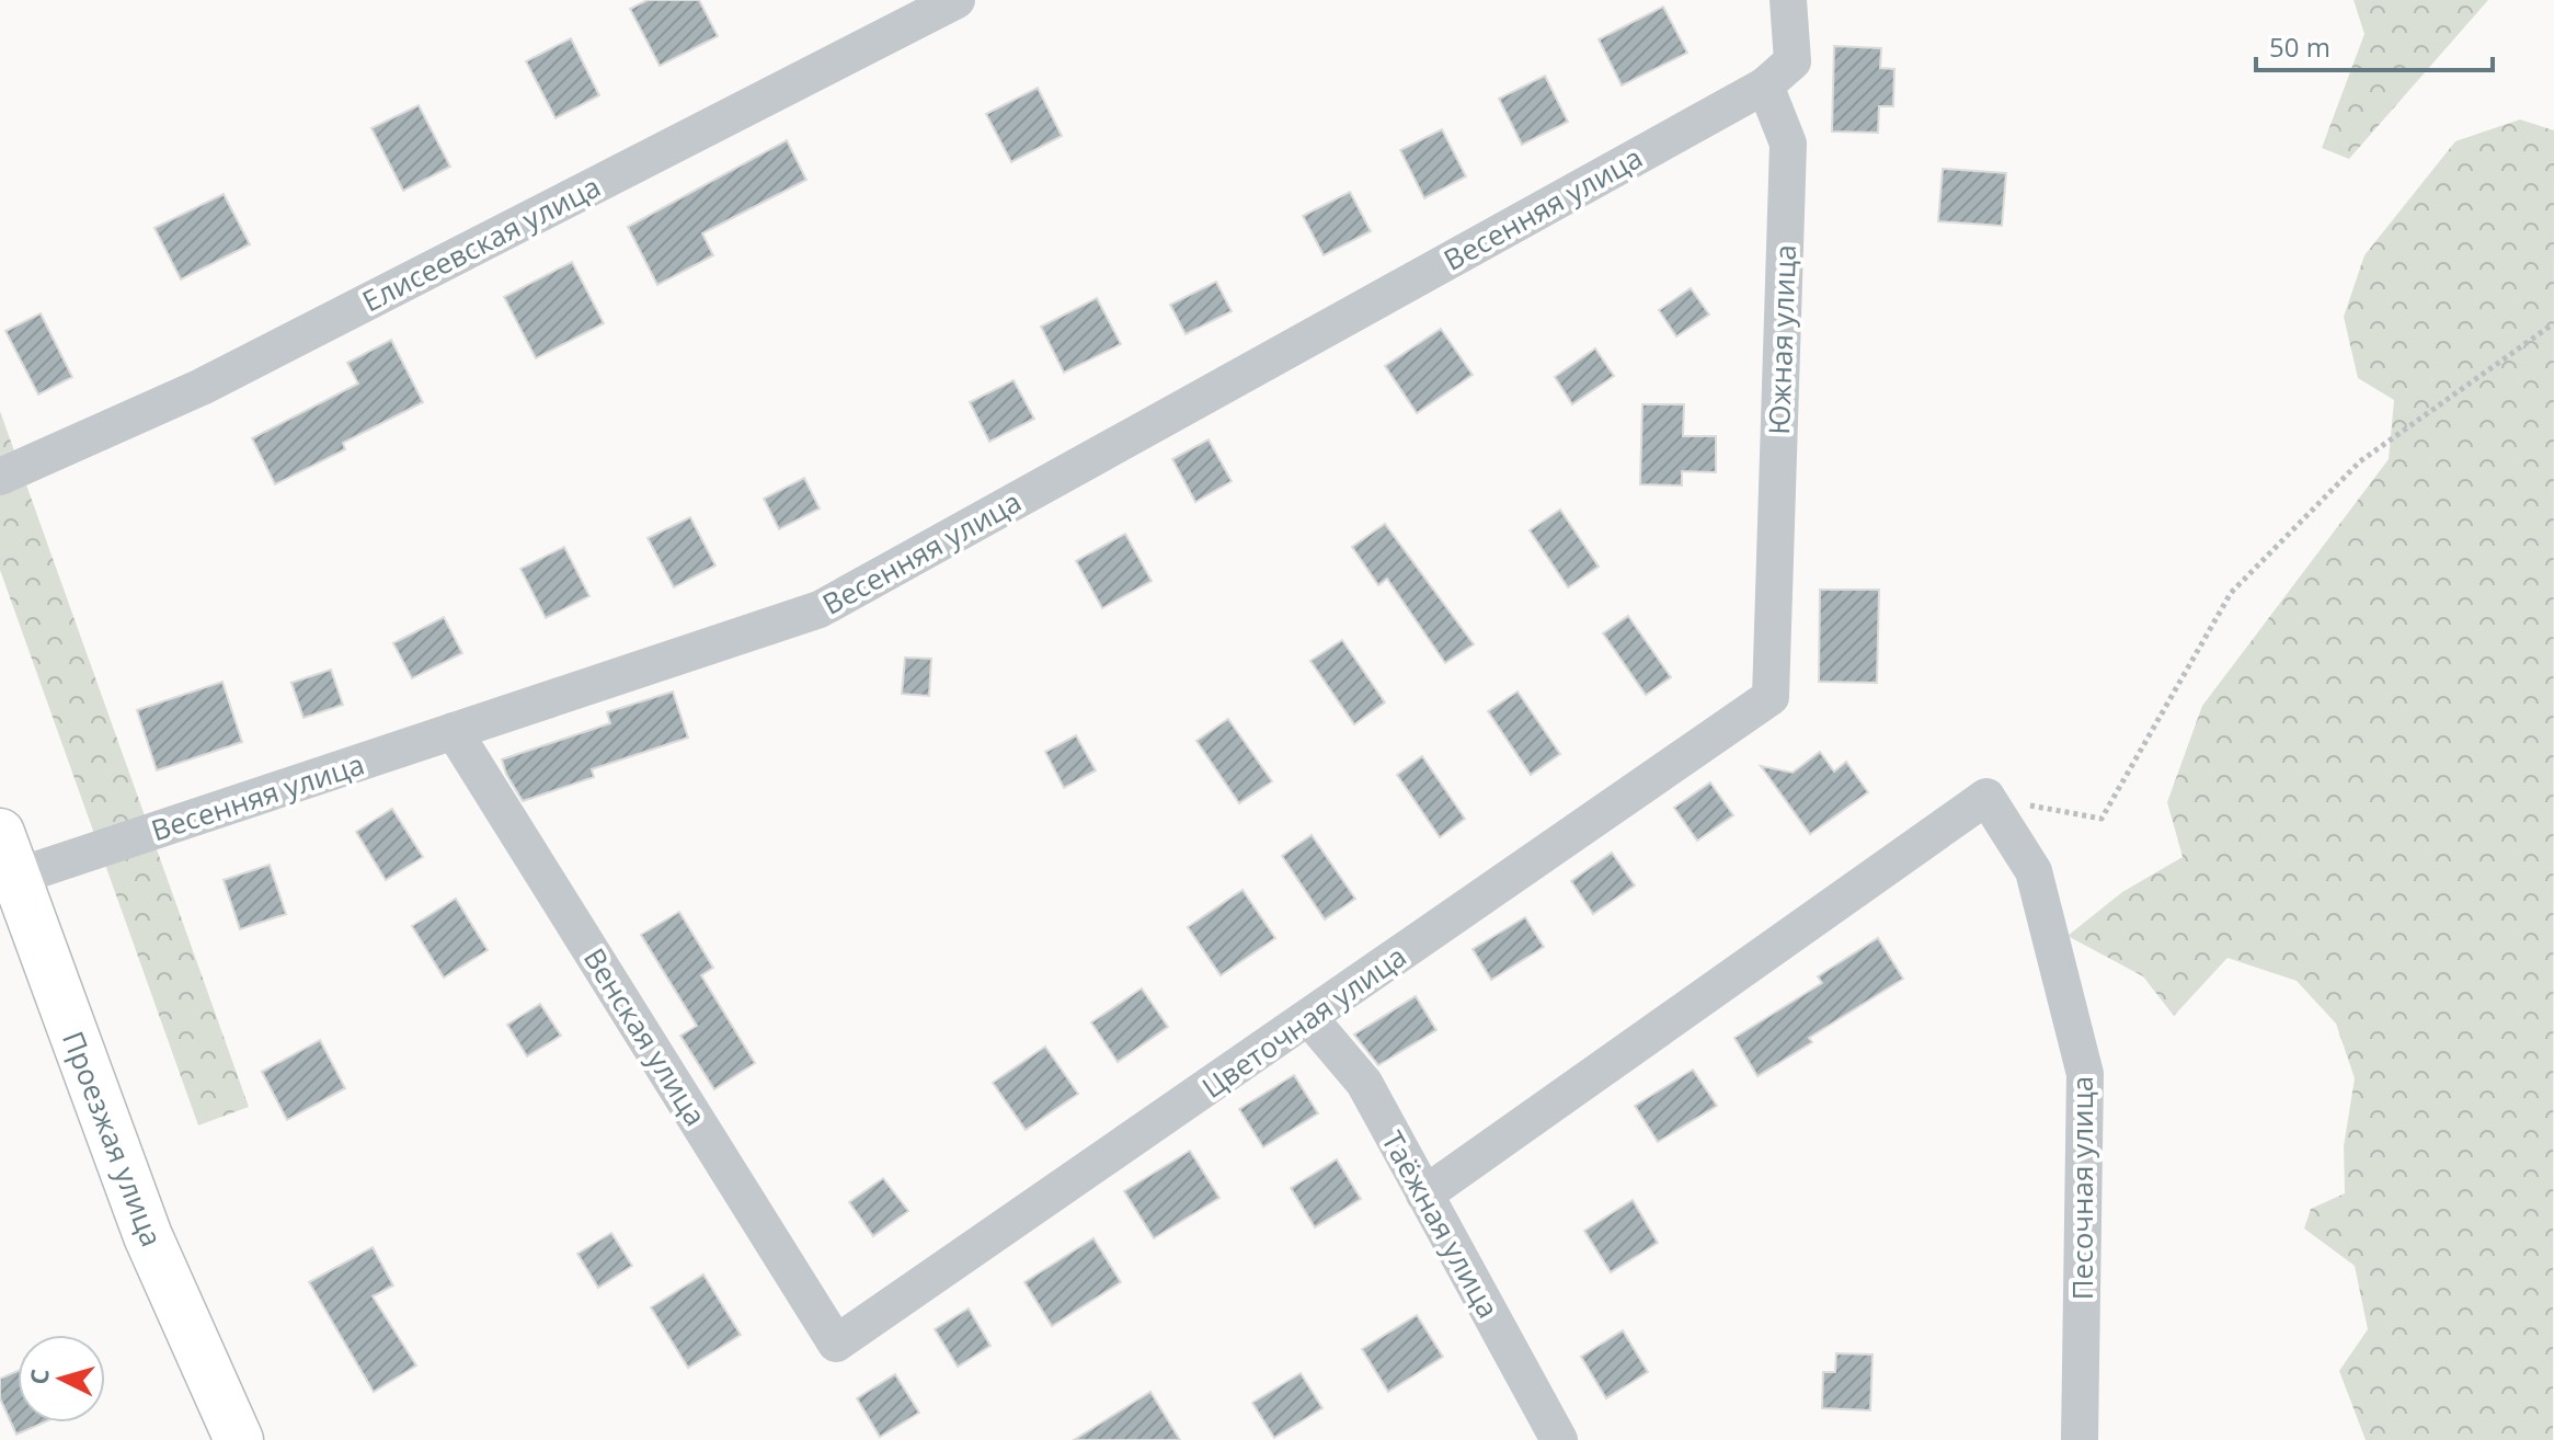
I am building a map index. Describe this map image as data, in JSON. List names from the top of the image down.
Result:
{
  "streets": {
    "main road": ["Проезжая улица"],
    "street": [
      "Весенняя улица",
      "Елисеевская улица",
      "Южная улица",
      "Цветочная улица",
      "Венская улица",
      "Песочная улица",
      "Таёжная улица"
    ]
  },
  "crossings": [
    ["Весенняя улица", "Южная улица"],
    ["Весенняя улица", "Венская улица"],
    ["Весенняя улица", "Проезжая улица"],
    ["Южная улица", "Цветочная улица"],
    ["Цветочная улица", "Венская улица"],
    ["Цветочная улица", "Таёжная улица"]
  ],
  "scale_bar": "50 m",
  "north": "left"
}
